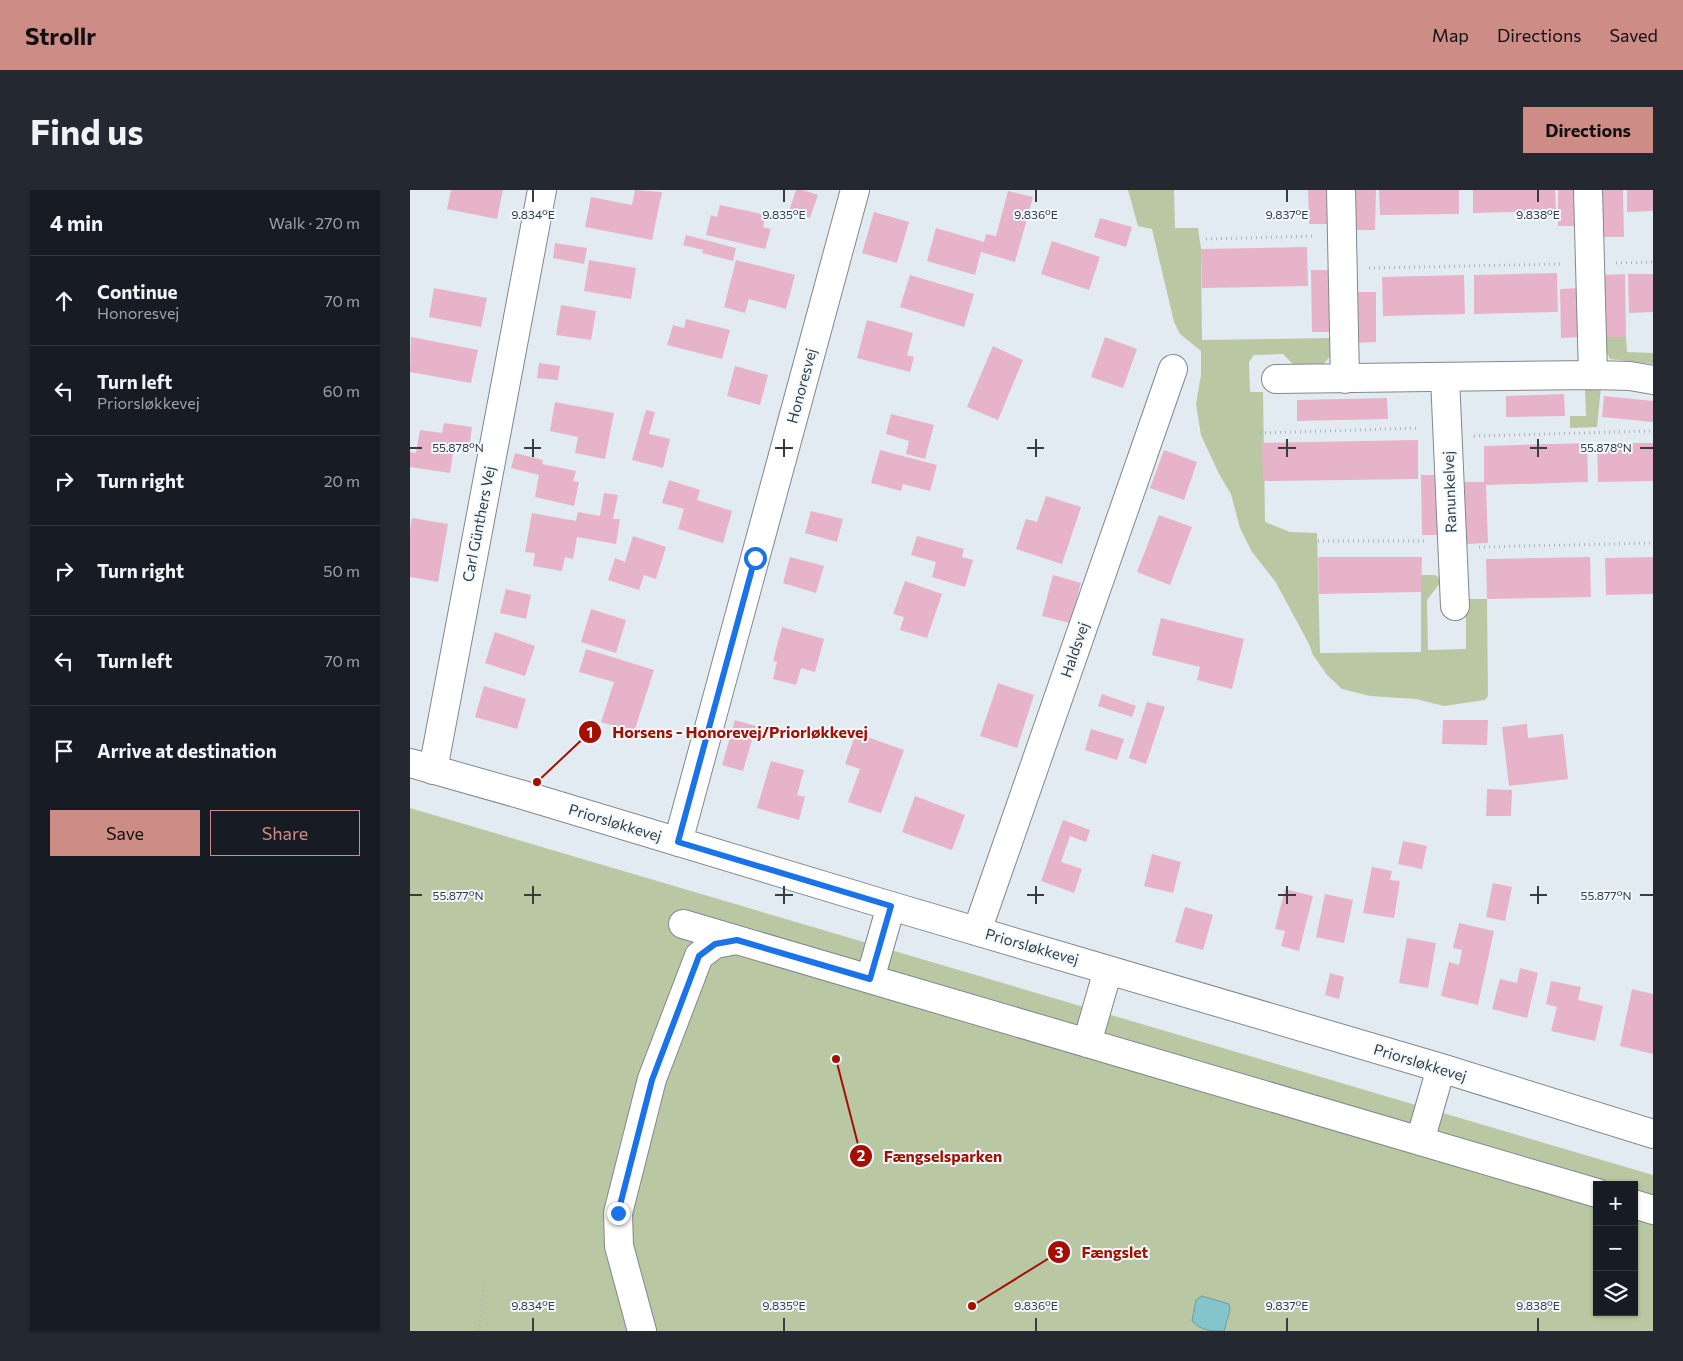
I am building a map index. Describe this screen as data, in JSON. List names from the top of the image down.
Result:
{
  "streets": {
    "street": [
      "Honoresvej",
      "Ranunkelvej",
      "Carl Günthers Vej",
      "Haldsvej",
      "Priorsløkkevej"
    ]
  },
  "crossings": [
    ["Honoresvej", "Priorsløkkevej"],
    ["Carl Günthers Vej", "Priorsløkkevej"],
    ["Haldsvej", "Priorsløkkevej"]
  ],
  "places": ["Horsens - Honorevej/Priorløkkevej", "Fængselsparken", "Fængslet"],
  "page": {
    "header": "Strollr",
    "nav": ["Map", "Directions", "Saved"],
    "buttons": [
      "Directions",
      ["Save", "Share"]
    ],
    "title": "Find us",
    "heading": ["4 min", "Walk · 270 m"],
    "list": [
      ["Continue", "Honoresvej", "70 m"],
      ["Turn left", "Priorsløkkevej", "60 m"],
      ["Turn right", "20 m"],
      ["Turn right", "50 m"],
      ["Turn left", "70 m"],
      "Arrive at destination"
    ],
    "map_buttons": ["+", "−"]
  },
  "coordinates": [
    "9.834°E",
    "9.835°E",
    "9.836°E",
    "9.837°E",
    "9.838°E",
    "55.878°N",
    "55.877°N"
  ]
}
